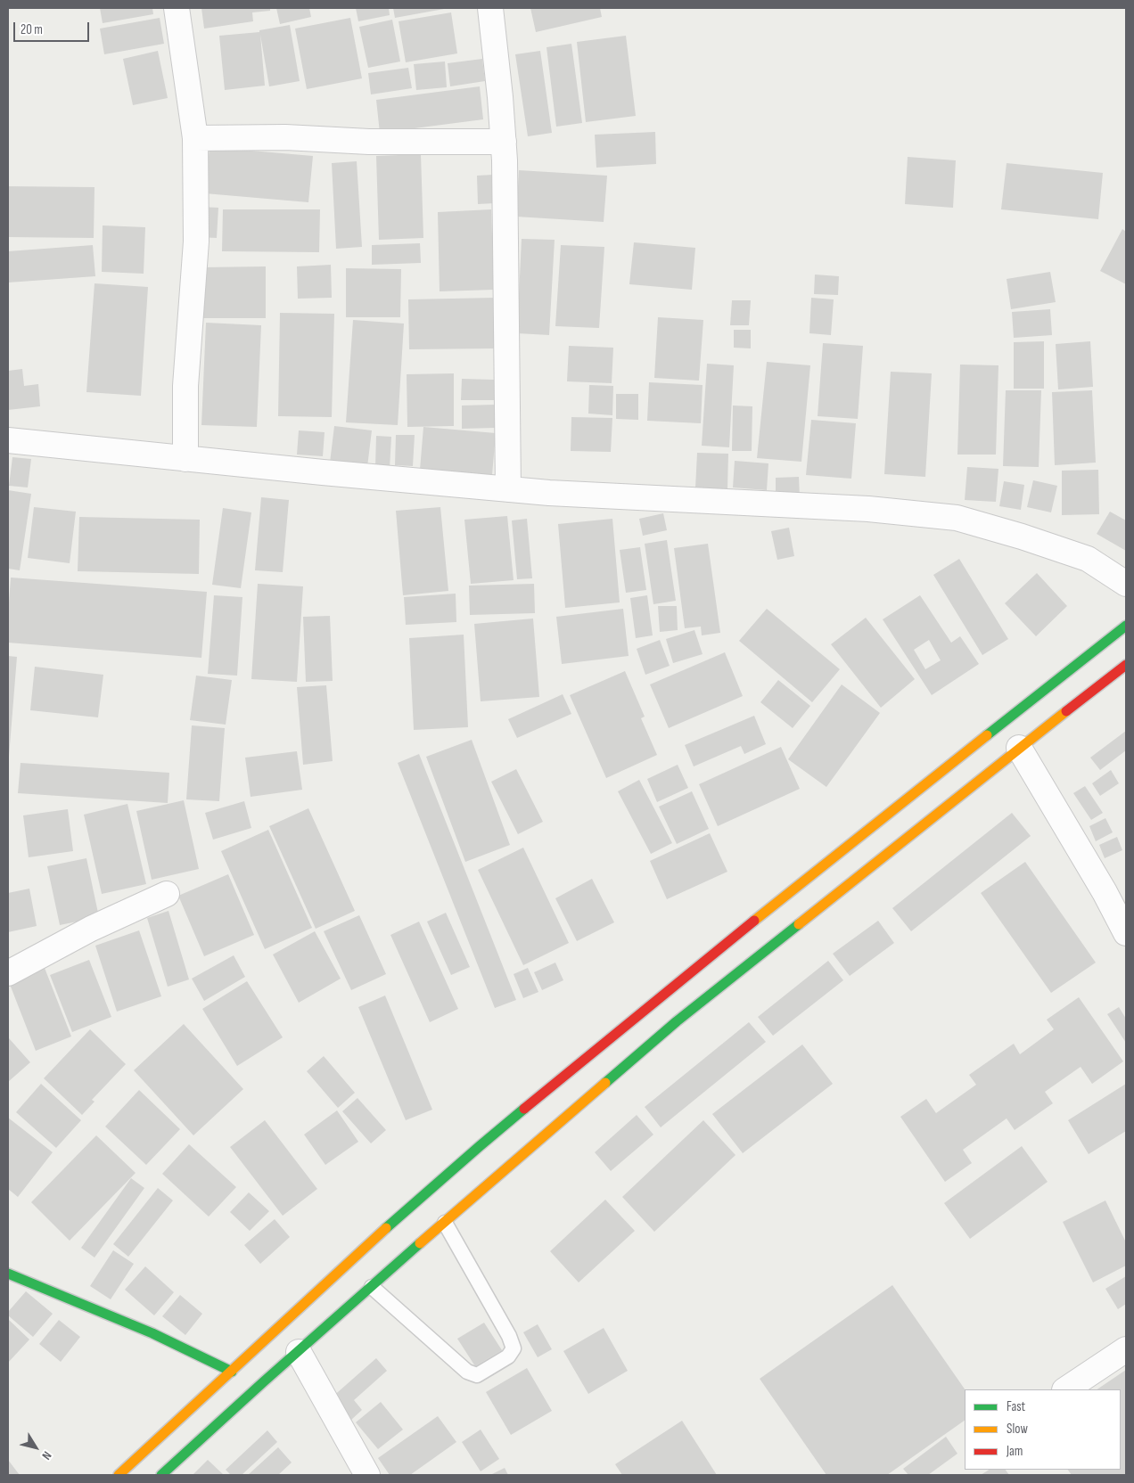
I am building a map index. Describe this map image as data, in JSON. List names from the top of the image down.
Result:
{
  "legend": ["Fast", "Slow", "Jam"],
  "scale_bar": "20 m",
  "north": "bottom right"
}
